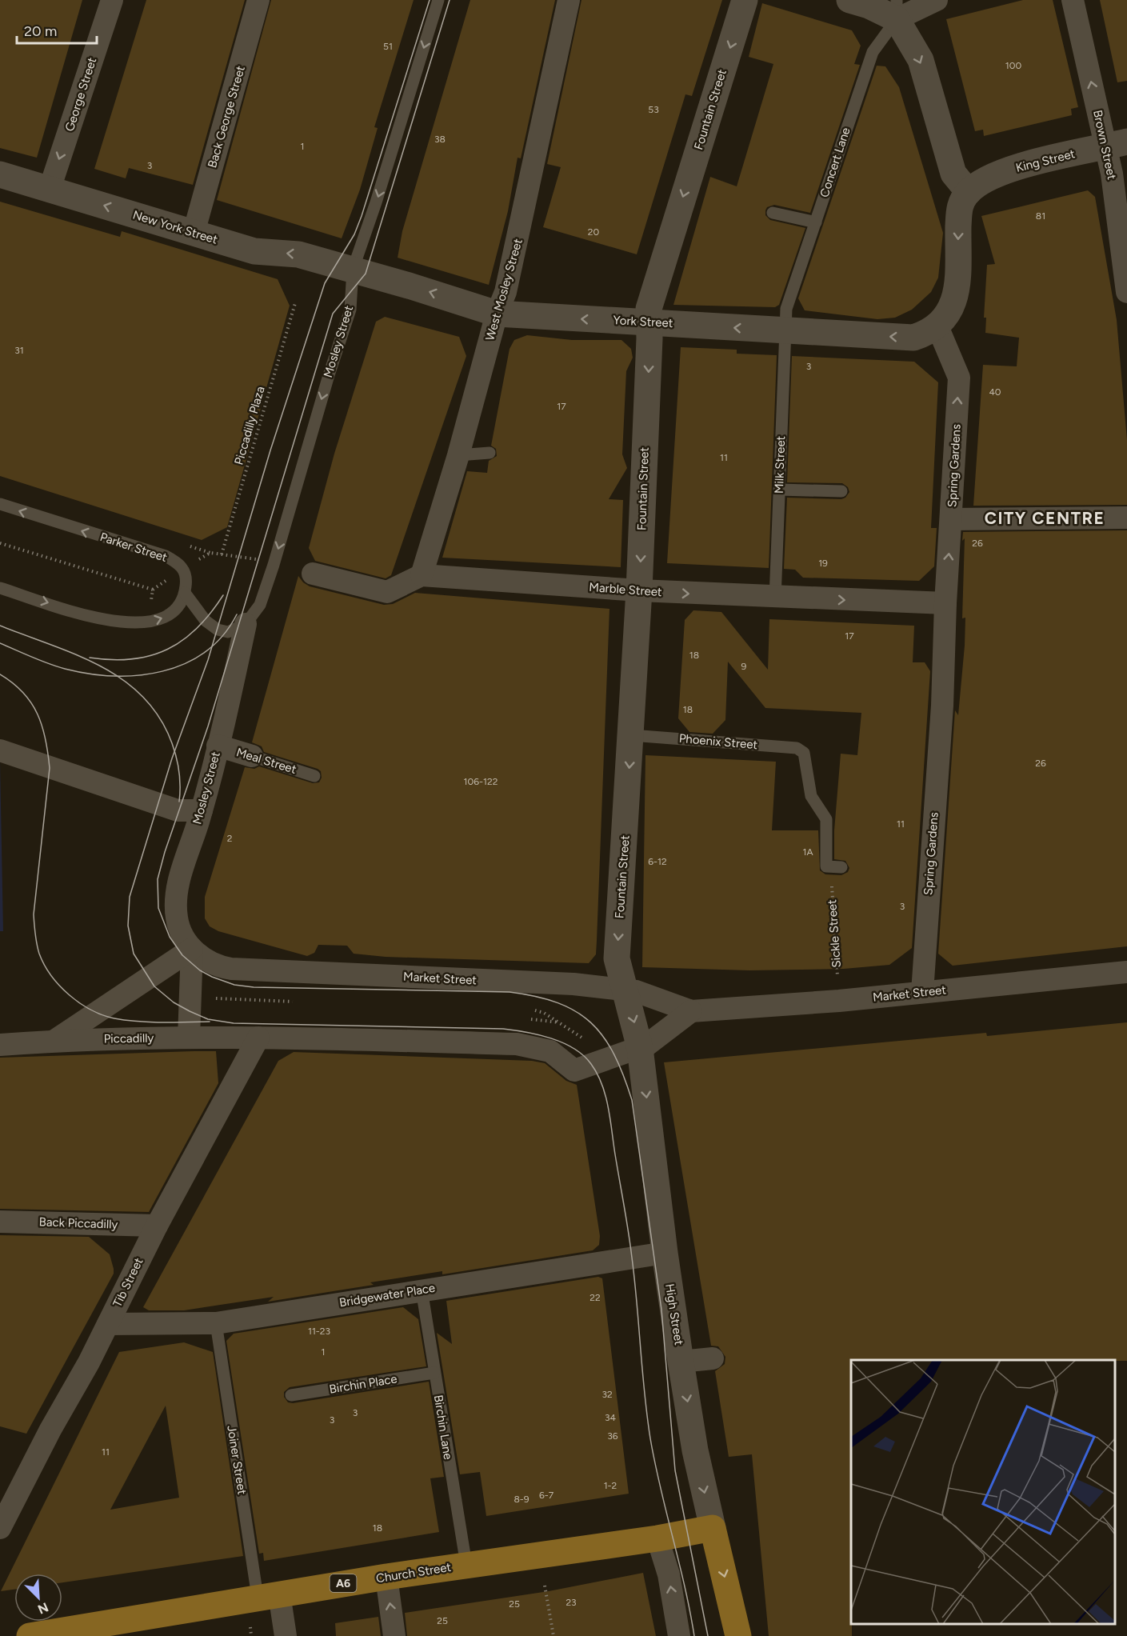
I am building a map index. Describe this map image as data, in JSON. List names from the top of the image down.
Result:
{
  "streets": {
    "main road": ["High Street", "Church Street", "A6"],
    "street": [
      "George Street",
      "Fountain Street",
      "Back George Street",
      "Brown Street",
      "King Street",
      "New York Street",
      "West Mosley Street",
      "York Street",
      "Mosley Street",
      "Spring Gardens",
      "Marble Street",
      "Meal Street",
      "Market Street",
      "Piccadilly",
      "Back Piccadilly",
      "Tib Street",
      "Bridgewater Place"
    ],
    "lane": [
      "Concert Lane",
      "Milk Street",
      "Parker Street",
      "Phoenix Street",
      "Birchin Place",
      "Birchin Lane",
      "Joiner Street"
    ],
    "path": ["Piccadilly Plaza", "Sickle Street"]
  },
  "crossings": [
    ["George Street", "New York Street"],
    ["Fountain Street", "York Street"],
    ["Fountain Street", "Marble Street"],
    ["Fountain Street", "Phoenix Street"],
    ["Fountain Street", "Market Street"],
    ["Fountain Street", "High Street"],
    ["Back George Street", "New York Street"],
    ["Brown Street", "King Street"],
    ["Concert Lane", "York Street"],
    ["Concert Lane", "Milk Street"],
    ["New York Street", "York Street"],
    ["New York Street", "Mosley Street"],
    ["West Mosley Street", "York Street"],
    ["West Mosley Street", "Marble Street"],
    ["York Street", "Mosley Street"],
    ["York Street", "Milk Street"],
    ["York Street", "Spring Gardens"],
    ["Mosley Street", "Piccadilly Plaza"],
    ["Mosley Street", "Parker Street"],
    ["Mosley Street", "Meal Street"],
    ["Mosley Street", "Market Street"],
    ["Piccadilly Plaza", "Parker Street"],
    ["Milk Street", "Marble Street"],
    ["Spring Gardens", "Marble Street"],
    ["Spring Gardens", "Market Street"],
    ["Phoenix Street", "Sickle Street"],
    ["Sickle Street", "Market Street"],
    ["Market Street", "High Street"],
    ["Piccadilly", "Tib Street"],
    ["Back Piccadilly", "Tib Street"],
    ["Tib Street", "Bridgewater Place"],
    ["Bridgewater Place", "High Street"],
    ["Bridgewater Place", "Birchin Lane"],
    ["Bridgewater Place", "Joiner Street"],
    ["High Street", "Church Street"],
    ["Birchin Place", "Birchin Lane"],
    ["Birchin Lane", "Church Street"],
    ["Joiner Street", "Church Street"]
  ],
  "one_way": [
    "George Street",
    "Fountain Street",
    "New York Street",
    "York Street",
    "Mosley Street",
    "Spring Gardens",
    "Marble Street",
    "High Street"
  ],
  "districts": ["CITY CENTRE"],
  "house_numbers": [
    "51",
    "100",
    "53",
    "38",
    "1",
    "3",
    "81",
    "20",
    "31",
    "3",
    "40",
    "17",
    "11",
    "26",
    "19",
    "17",
    "18",
    "9",
    "18",
    "26",
    "106-122",
    "11",
    "2",
    "1A",
    "6-12",
    "3",
    "22",
    "11-23",
    "1",
    "32",
    "3",
    "34",
    "3",
    "36",
    "11",
    "1-2",
    "6-7",
    "8-9",
    "18",
    "23",
    "25",
    "25"
  ],
  "scale_bar": "20 m",
  "north": "bottom right"
}
